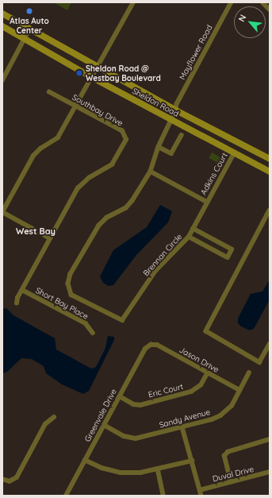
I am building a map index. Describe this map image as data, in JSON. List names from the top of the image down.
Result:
{
  "streets": {
    "main road": ["Sheldon Road"],
    "street": [
      "Mayflower Road",
      "Southbay Drive",
      "Adkins Court",
      "Brennan Circle",
      "Short Bay Place",
      "Jason Drive",
      "Eric Court",
      "Greenvale Drive",
      "Sandy Avenue",
      "Duval Drive"
    ]
  },
  "crossings": [
    ["Mayflower Road", "Sheldon Road"],
    ["Mayflower Road", "Brennan Circle"],
    ["Sheldon Road", "Adkins Court"],
    ["Sheldon Road", "Brennan Circle"],
    ["Southbay Drive", "Short Bay Place"],
    ["Adkins Court", "Brennan Circle"],
    ["Jason Drive", "Eric Court"],
    ["Jason Drive", "Greenvale Drive"],
    ["Jason Drive", "Sandy Avenue"],
    ["Eric Court", "Greenvale Drive"],
    ["Greenvale Drive", "Sandy Avenue"]
  ],
  "districts": ["West Bay"],
  "places": ["Atlas Auto Center", "Sheldon Road @ Westbay Boulevard"],
  "north": "top left"
}
